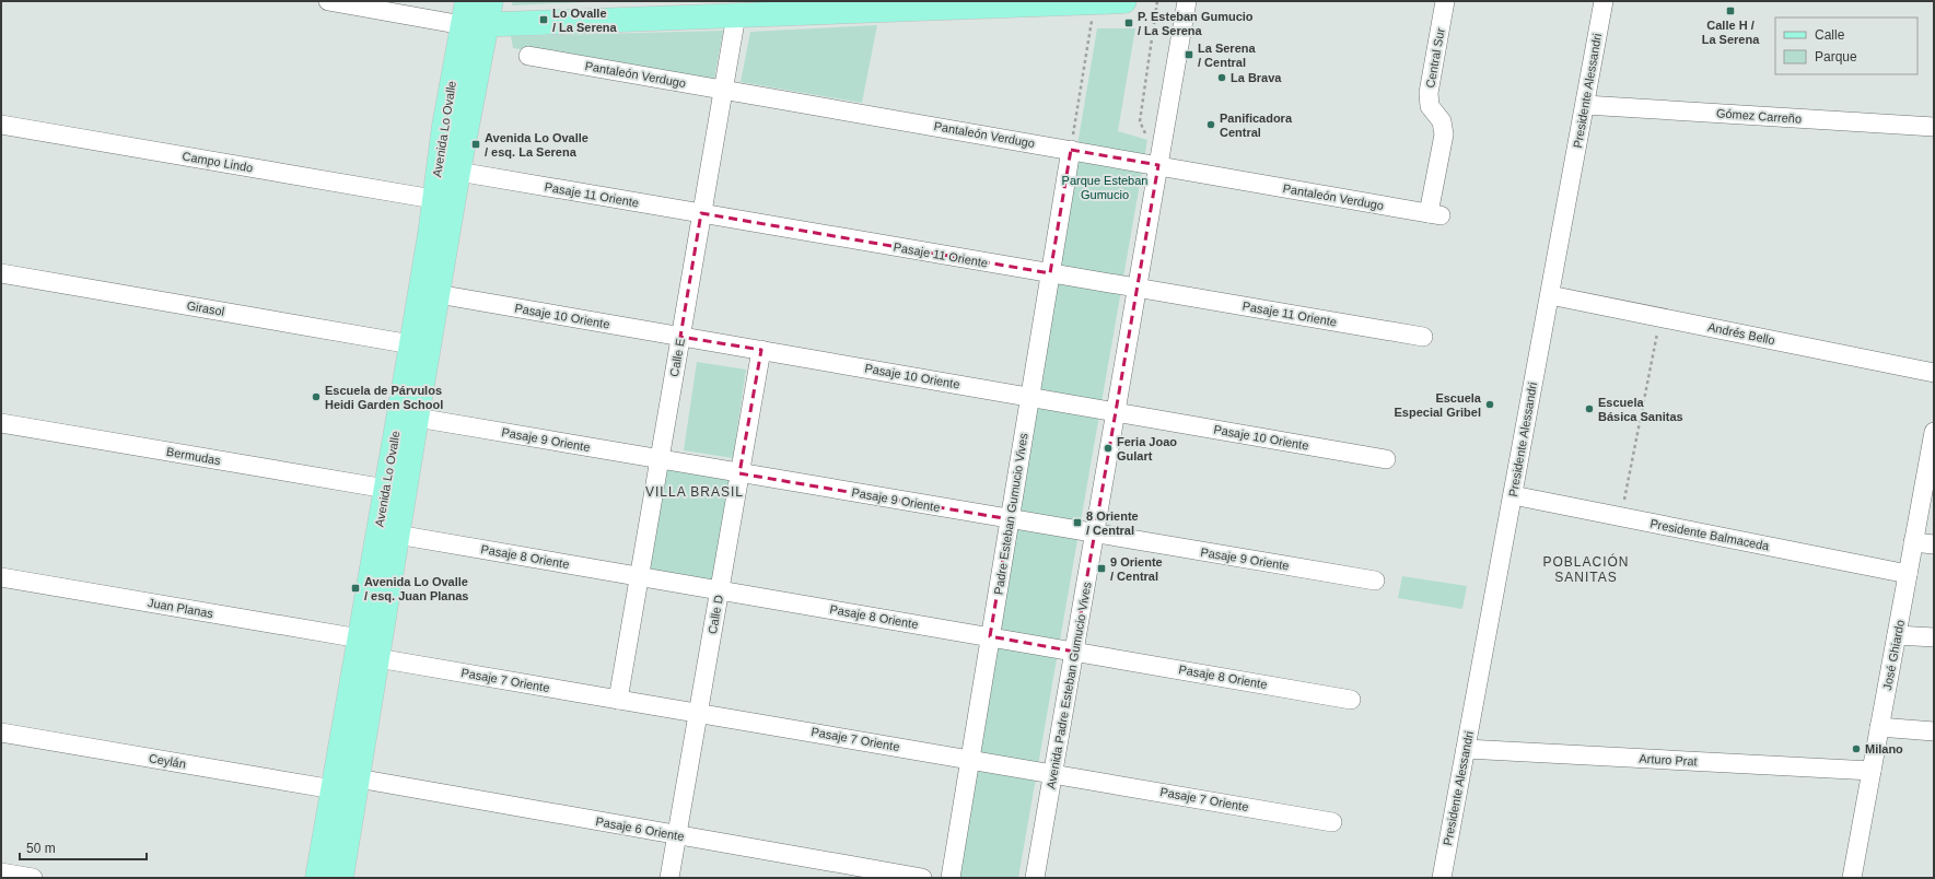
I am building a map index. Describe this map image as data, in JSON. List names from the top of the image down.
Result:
{
  "streets": {
    "main road": ["Avenida Lo Ovalle"],
    "street": [
      "Central Sur",
      "Pantaleón Verdugo",
      "Presidente Alessandri",
      "Gómez Carreño",
      "Campo Lindo",
      "Pasaje 11 Oriente",
      "Girasol",
      "Pasaje 10 Oriente",
      "Andrés Bello",
      "Calle E",
      "Pasaje 9 Oriente",
      "Bermudas",
      "Padre Esteban Gumucio Vives",
      "Presidente Balmaceda",
      "Pasaje 8 Oriente",
      "Juan Planas",
      "Calle D",
      "José Ghiardo",
      "Pasaje 7 Oriente",
      "Avenida Padre Esteban Gumucio Vives",
      "Arturo Prat",
      "Ceylán",
      "Pasaje 6 Oriente"
    ]
  },
  "crossings": [
    ["Central Sur", "Pantaleón Verdugo"],
    ["Pantaleón Verdugo", "Calle E"],
    ["Pantaleón Verdugo", "Padre Esteban Gumucio Vives"],
    ["Pantaleón Verdugo", "Avenida Padre Esteban Gumucio Vives"],
    ["Presidente Alessandri", "Gómez Carreño"],
    ["Presidente Alessandri", "Andrés Bello"],
    ["Presidente Alessandri", "Presidente Balmaceda"],
    ["Presidente Alessandri", "Arturo Prat"],
    ["Avenida Lo Ovalle", "Campo Lindo"],
    ["Avenida Lo Ovalle", "Pasaje 11 Oriente"],
    ["Avenida Lo Ovalle", "Girasol"],
    ["Avenida Lo Ovalle", "Pasaje 10 Oriente"],
    ["Avenida Lo Ovalle", "Pasaje 9 Oriente"],
    ["Avenida Lo Ovalle", "Bermudas"],
    ["Avenida Lo Ovalle", "Pasaje 8 Oriente"],
    ["Avenida Lo Ovalle", "Juan Planas"],
    ["Avenida Lo Ovalle", "Pasaje 7 Oriente"],
    ["Avenida Lo Ovalle", "Ceylán"],
    ["Avenida Lo Ovalle", "Pasaje 6 Oriente"],
    ["Pasaje 11 Oriente", "Calle E"],
    ["Pasaje 11 Oriente", "Padre Esteban Gumucio Vives"],
    ["Pasaje 11 Oriente", "Avenida Padre Esteban Gumucio Vives"],
    ["Pasaje 10 Oriente", "Calle E"],
    ["Pasaje 10 Oriente", "Padre Esteban Gumucio Vives"],
    ["Pasaje 10 Oriente", "Calle D"],
    ["Pasaje 10 Oriente", "Avenida Padre Esteban Gumucio Vives"],
    ["Calle E", "Pasaje 9 Oriente"],
    ["Calle E", "Pasaje 8 Oriente"],
    ["Calle E", "Pasaje 7 Oriente"],
    ["Pasaje 9 Oriente", "Padre Esteban Gumucio Vives"],
    ["Pasaje 9 Oriente", "Calle D"],
    ["Pasaje 9 Oriente", "Avenida Padre Esteban Gumucio Vives"],
    ["Padre Esteban Gumucio Vives", "Pasaje 8 Oriente"],
    ["Padre Esteban Gumucio Vives", "Pasaje 7 Oriente"],
    ["Presidente Balmaceda", "José Ghiardo"],
    ["Pasaje 8 Oriente", "Calle D"],
    ["Pasaje 8 Oriente", "Avenida Padre Esteban Gumucio Vives"],
    ["Calle D", "Pasaje 7 Oriente"],
    ["Calle D", "Pasaje 6 Oriente"],
    ["José Ghiardo", "Arturo Prat"],
    ["Pasaje 7 Oriente", "Avenida Padre Esteban Gumucio Vives"]
  ],
  "districts": ["VILLA BRASIL", "POBLACIÓN SANITAS"],
  "parks": ["Parque Esteban Gumucio"],
  "places": {
    "transit": [
      "Calle H / La Serena",
      "Lo Ovalle / La Serena",
      "P. Esteban Gumucio / La Serena",
      "La Serena / Central",
      "Avenida Lo Ovalle / esq. La Serena",
      "8 Oriente / Central",
      "9 Oriente / Central",
      "Avenida Lo Ovalle / esq. Juan Planas"
    ],
    "other": [
      "La Brava",
      "Panificadora Central",
      "Escuela de Párvulos Heidi Garden School",
      "Escuela Especial Gribel",
      "Escuela Básica Sanitas",
      "Feria Joao Gulart",
      "Milano"
    ]
  },
  "legend": ["Calle", "Parque"],
  "scale_bar": "50 m"
}
